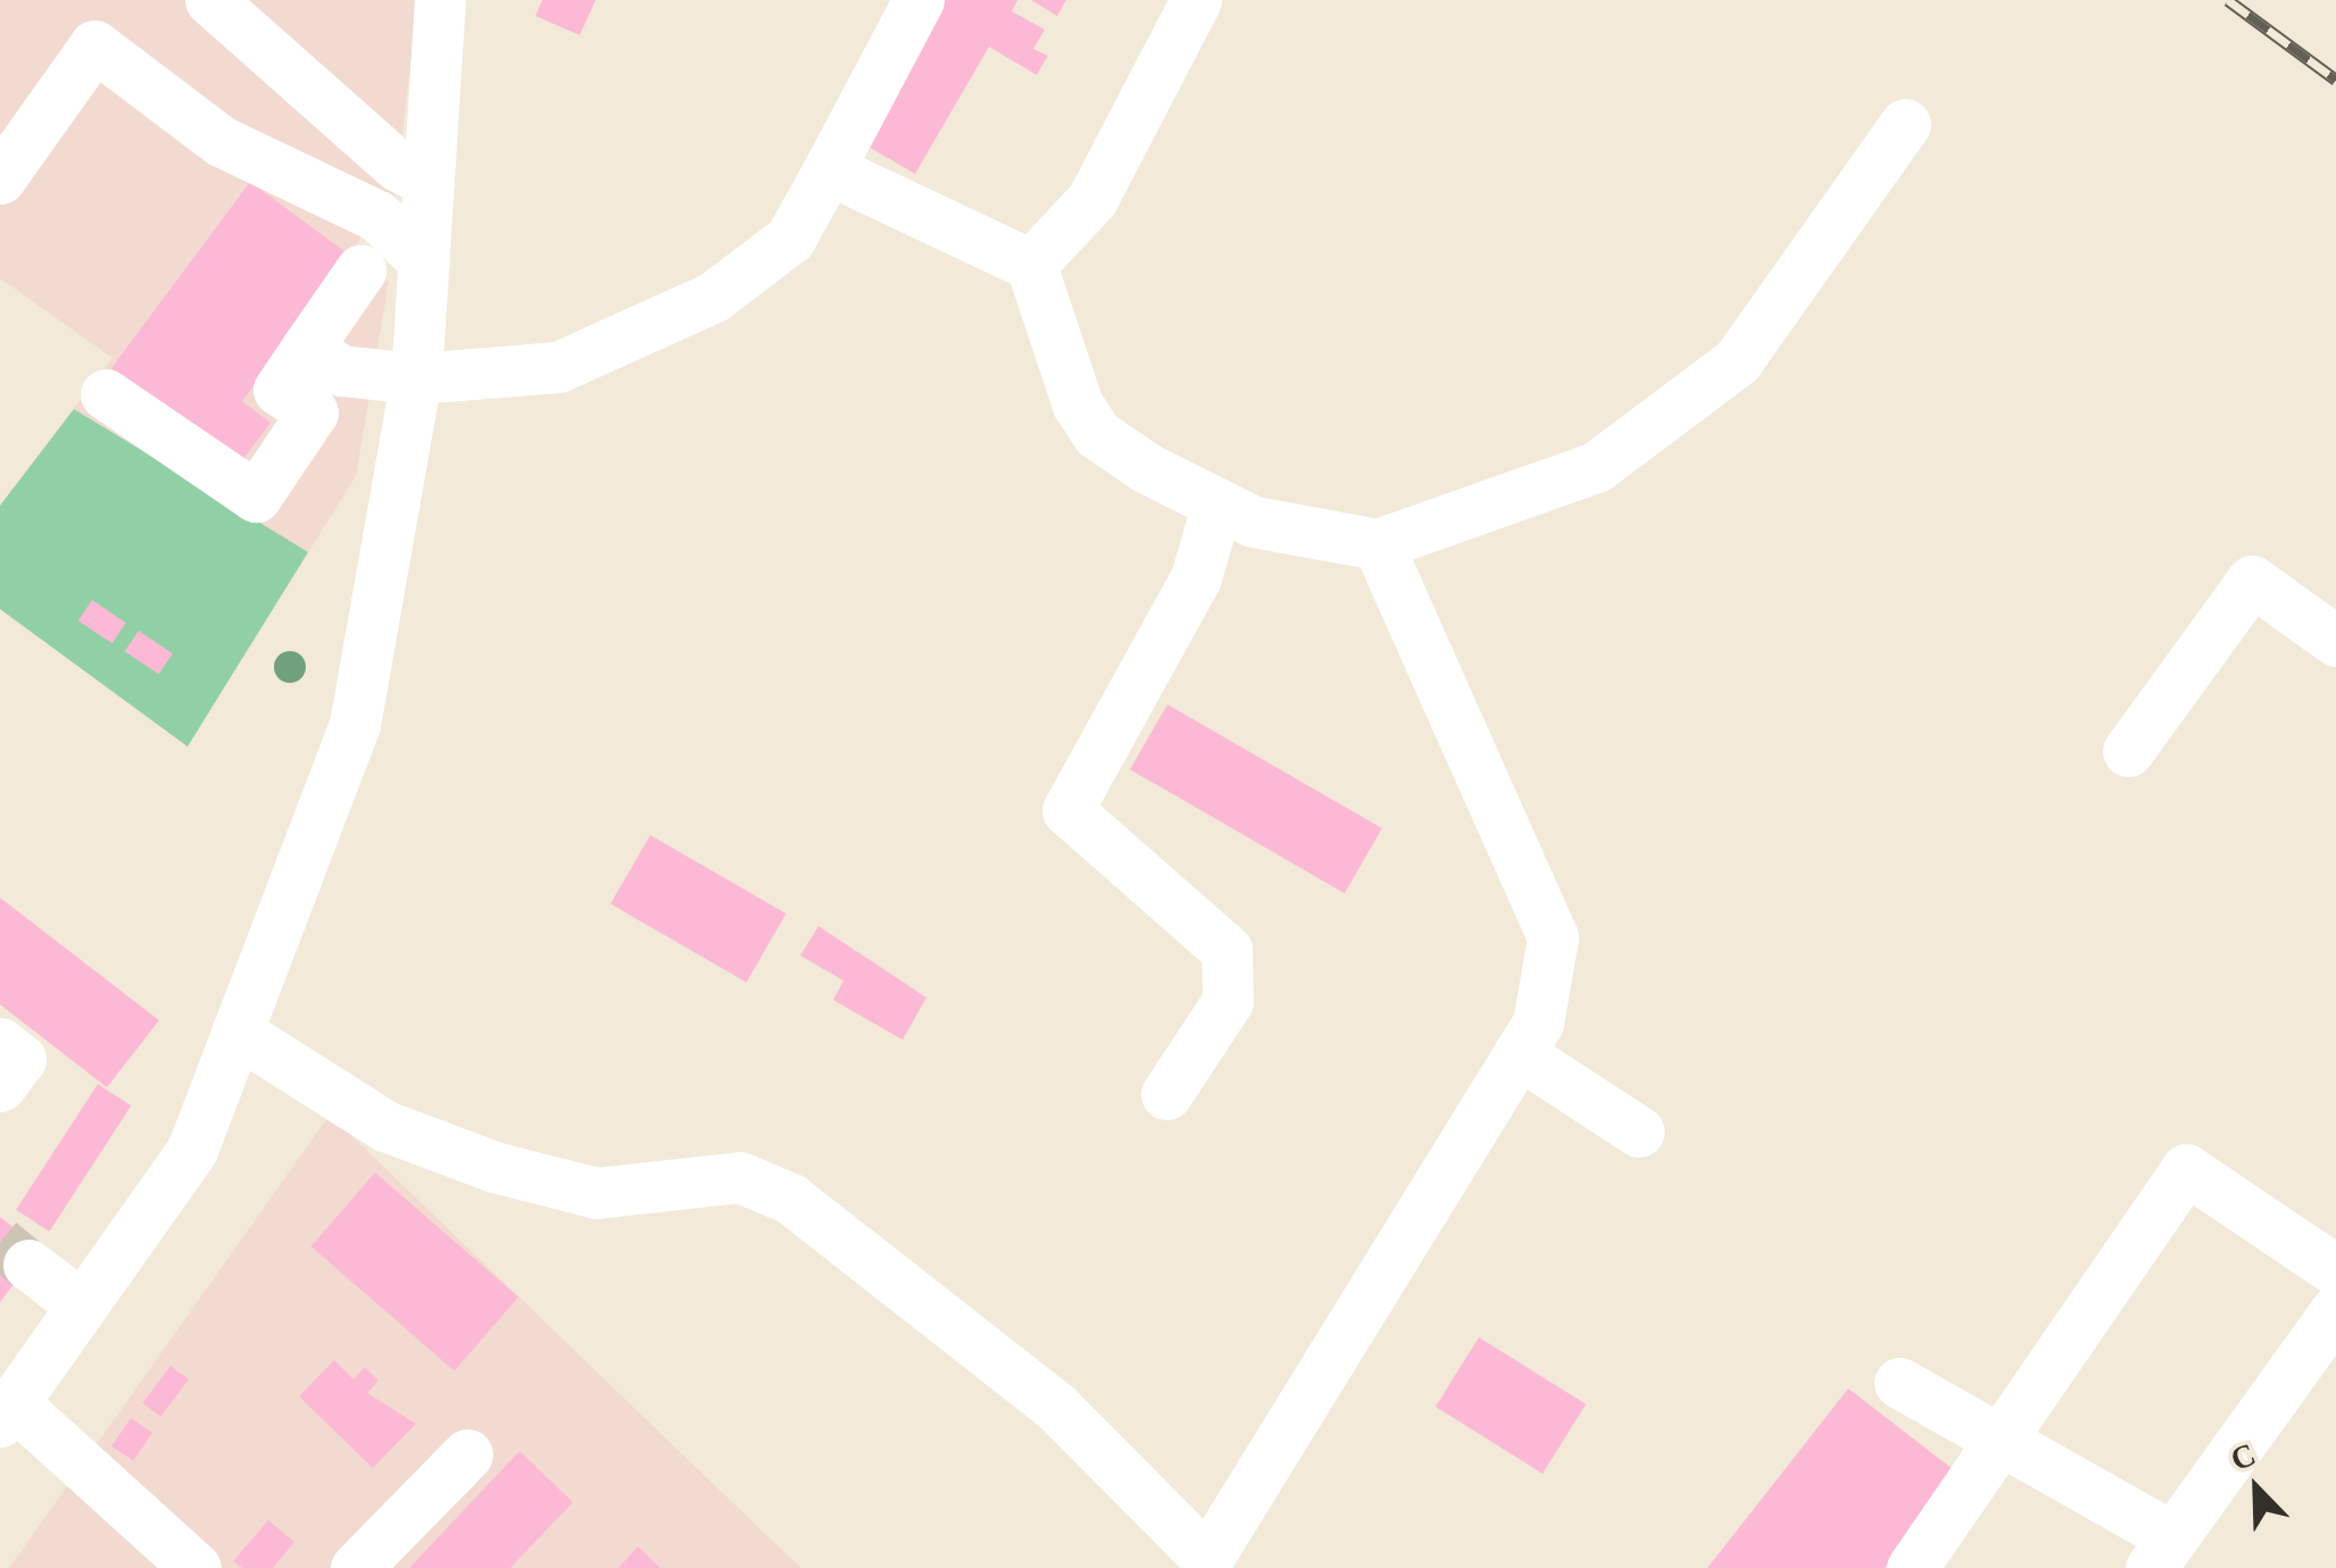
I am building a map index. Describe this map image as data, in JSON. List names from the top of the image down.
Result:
{
  "north": "top left"
}
